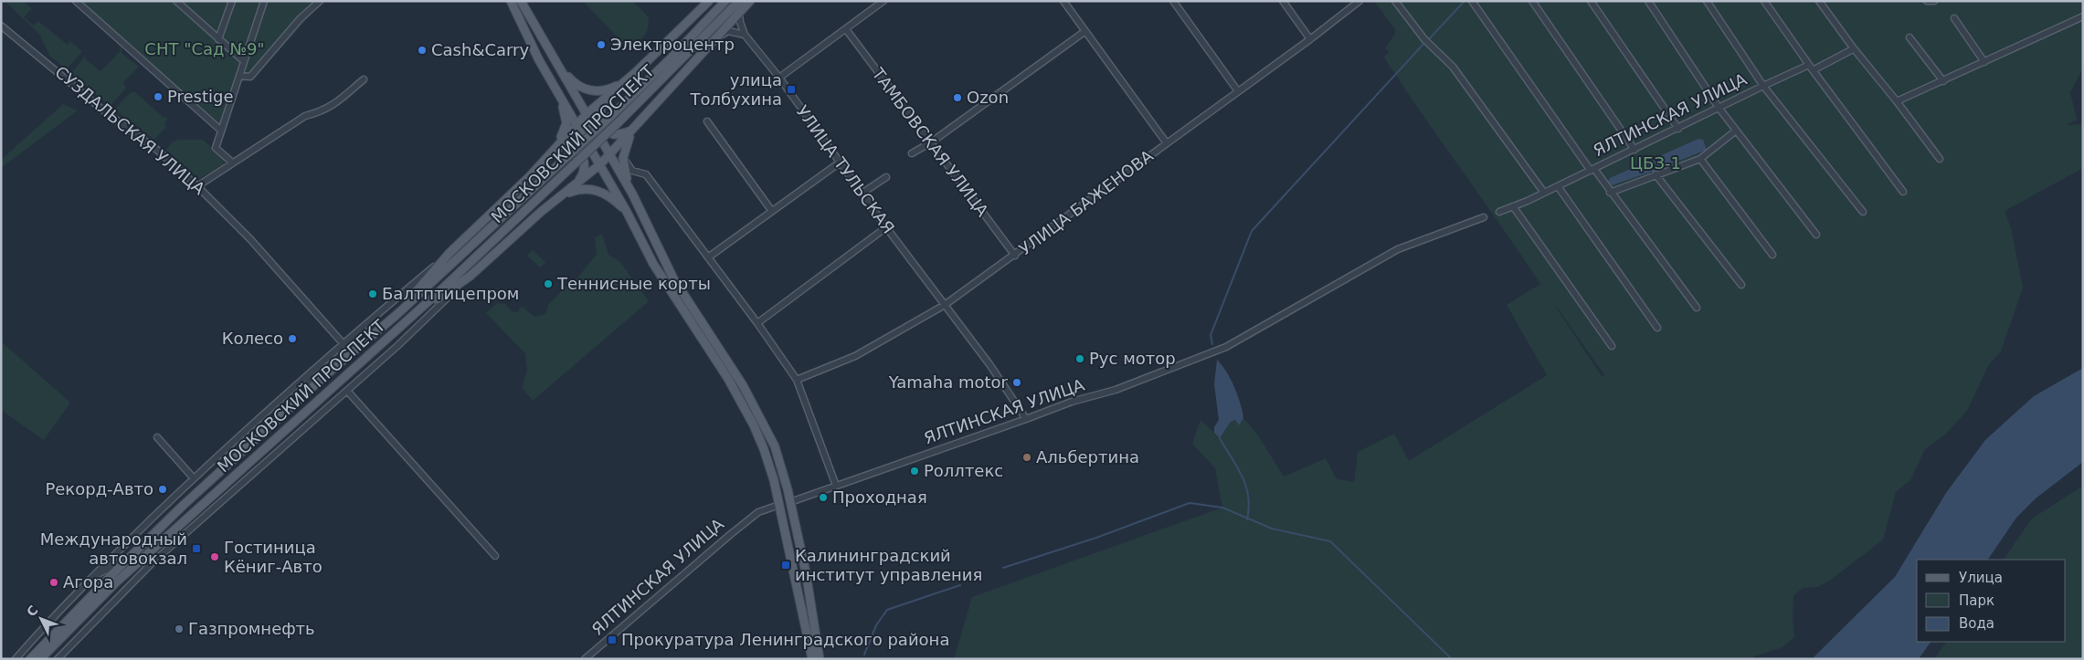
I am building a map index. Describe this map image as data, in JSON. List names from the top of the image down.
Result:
{
  "streets": {
    "main road": ["ЯЛТИНСКАЯ УЛИЦА", "МОСКОВСКИЙ ПРОСПЕКТ"],
    "street": [
      "СУЗДАЛЬСКАЯ УЛИЦА",
      "ТАМБОВСКАЯ УЛИЦА",
      "УЛИЦА ТУЛЬСКАЯ",
      "УЛИЦА БАЖЕНОВА"
    ]
  },
  "crossings": [
    ["ЯЛТИНСКАЯ УЛИЦА", "УЛИЦА ТУЛЬСКАЯ"],
    ["СУЗДАЛЬСКАЯ УЛИЦА", "МОСКОВСКИЙ ПРОСПЕКТ"],
    ["ТАМБОВСКАЯ УЛИЦА", "УЛИЦА БАЖЕНОВА"],
    ["УЛИЦА ТУЛЬСКАЯ", "УЛИЦА БАЖЕНОВА"]
  ],
  "parks": ["СНТ \"Сад №9\"", "ЦБЗ-1"],
  "places": {
    "other": [
      "Электроцентр",
      "Cash&Carry",
      "Prestige",
      "Ozon",
      "Теннисные корты",
      "Балтптицепром",
      "Колесо",
      "Рус мотор",
      "Yamaha motor",
      "Альбертина",
      "Роллтекс",
      "Рекорд-Авто",
      "Проходная",
      "Гостиница Кёниг-Авто",
      "Агора",
      "Газпромнефть"
    ],
    "transit": [
      "улица Толбухина",
      "Международный автовокзал",
      "Калининградский институт управления",
      "Прокуратура Ленинградского района"
    ]
  },
  "legend": ["Улица", "Парк", "Вода"],
  "north": "top left"
}
